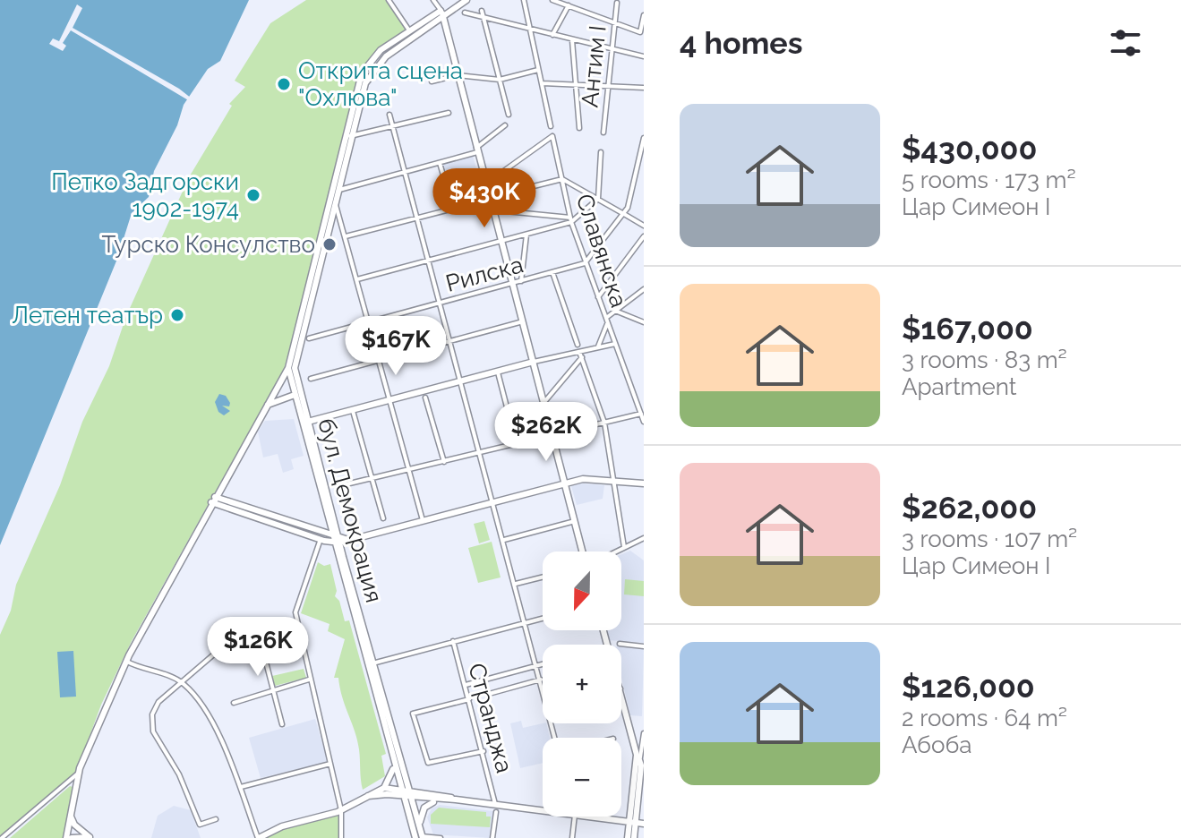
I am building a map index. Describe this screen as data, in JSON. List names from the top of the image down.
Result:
{
  "streets": {
    "main road": ["бул. Демокрация"],
    "street": [
      "Антим I",
      "Славянска",
      "Рилска",
      "Странджа"
    ]
  },
  "crossings": [
    ["Славянска", "Рилска"]
  ],
  "places": [
    "Открита сцена \"Охлюва\"",
    "Петко Задгорски 1902-1974",
    "Турско Консулство",
    "Летен театър"
  ],
  "north": "bottom",
  "page": {
    "heading": "4 homes",
    "list": [
      {
        "name": "$430,000",
        "note": "5 rooms · 173 m² · Цар Симеон I"
      },
      {
        "name": "$167,000",
        "note": "3 rooms · 83 m² · Apartment"
      },
      {
        "name": "$262,000",
        "note": "3 rooms · 107 m² · Цар Симеон I"
      },
      {
        "name": "$126,000",
        "note": "2 rooms · 64 m² · Абоба"
      }
    ],
    "price": [
      "$430K",
      "$167K",
      "$262K",
      "$126K"
    ],
    "map_buttons": ["+", "−"]
  }
}
